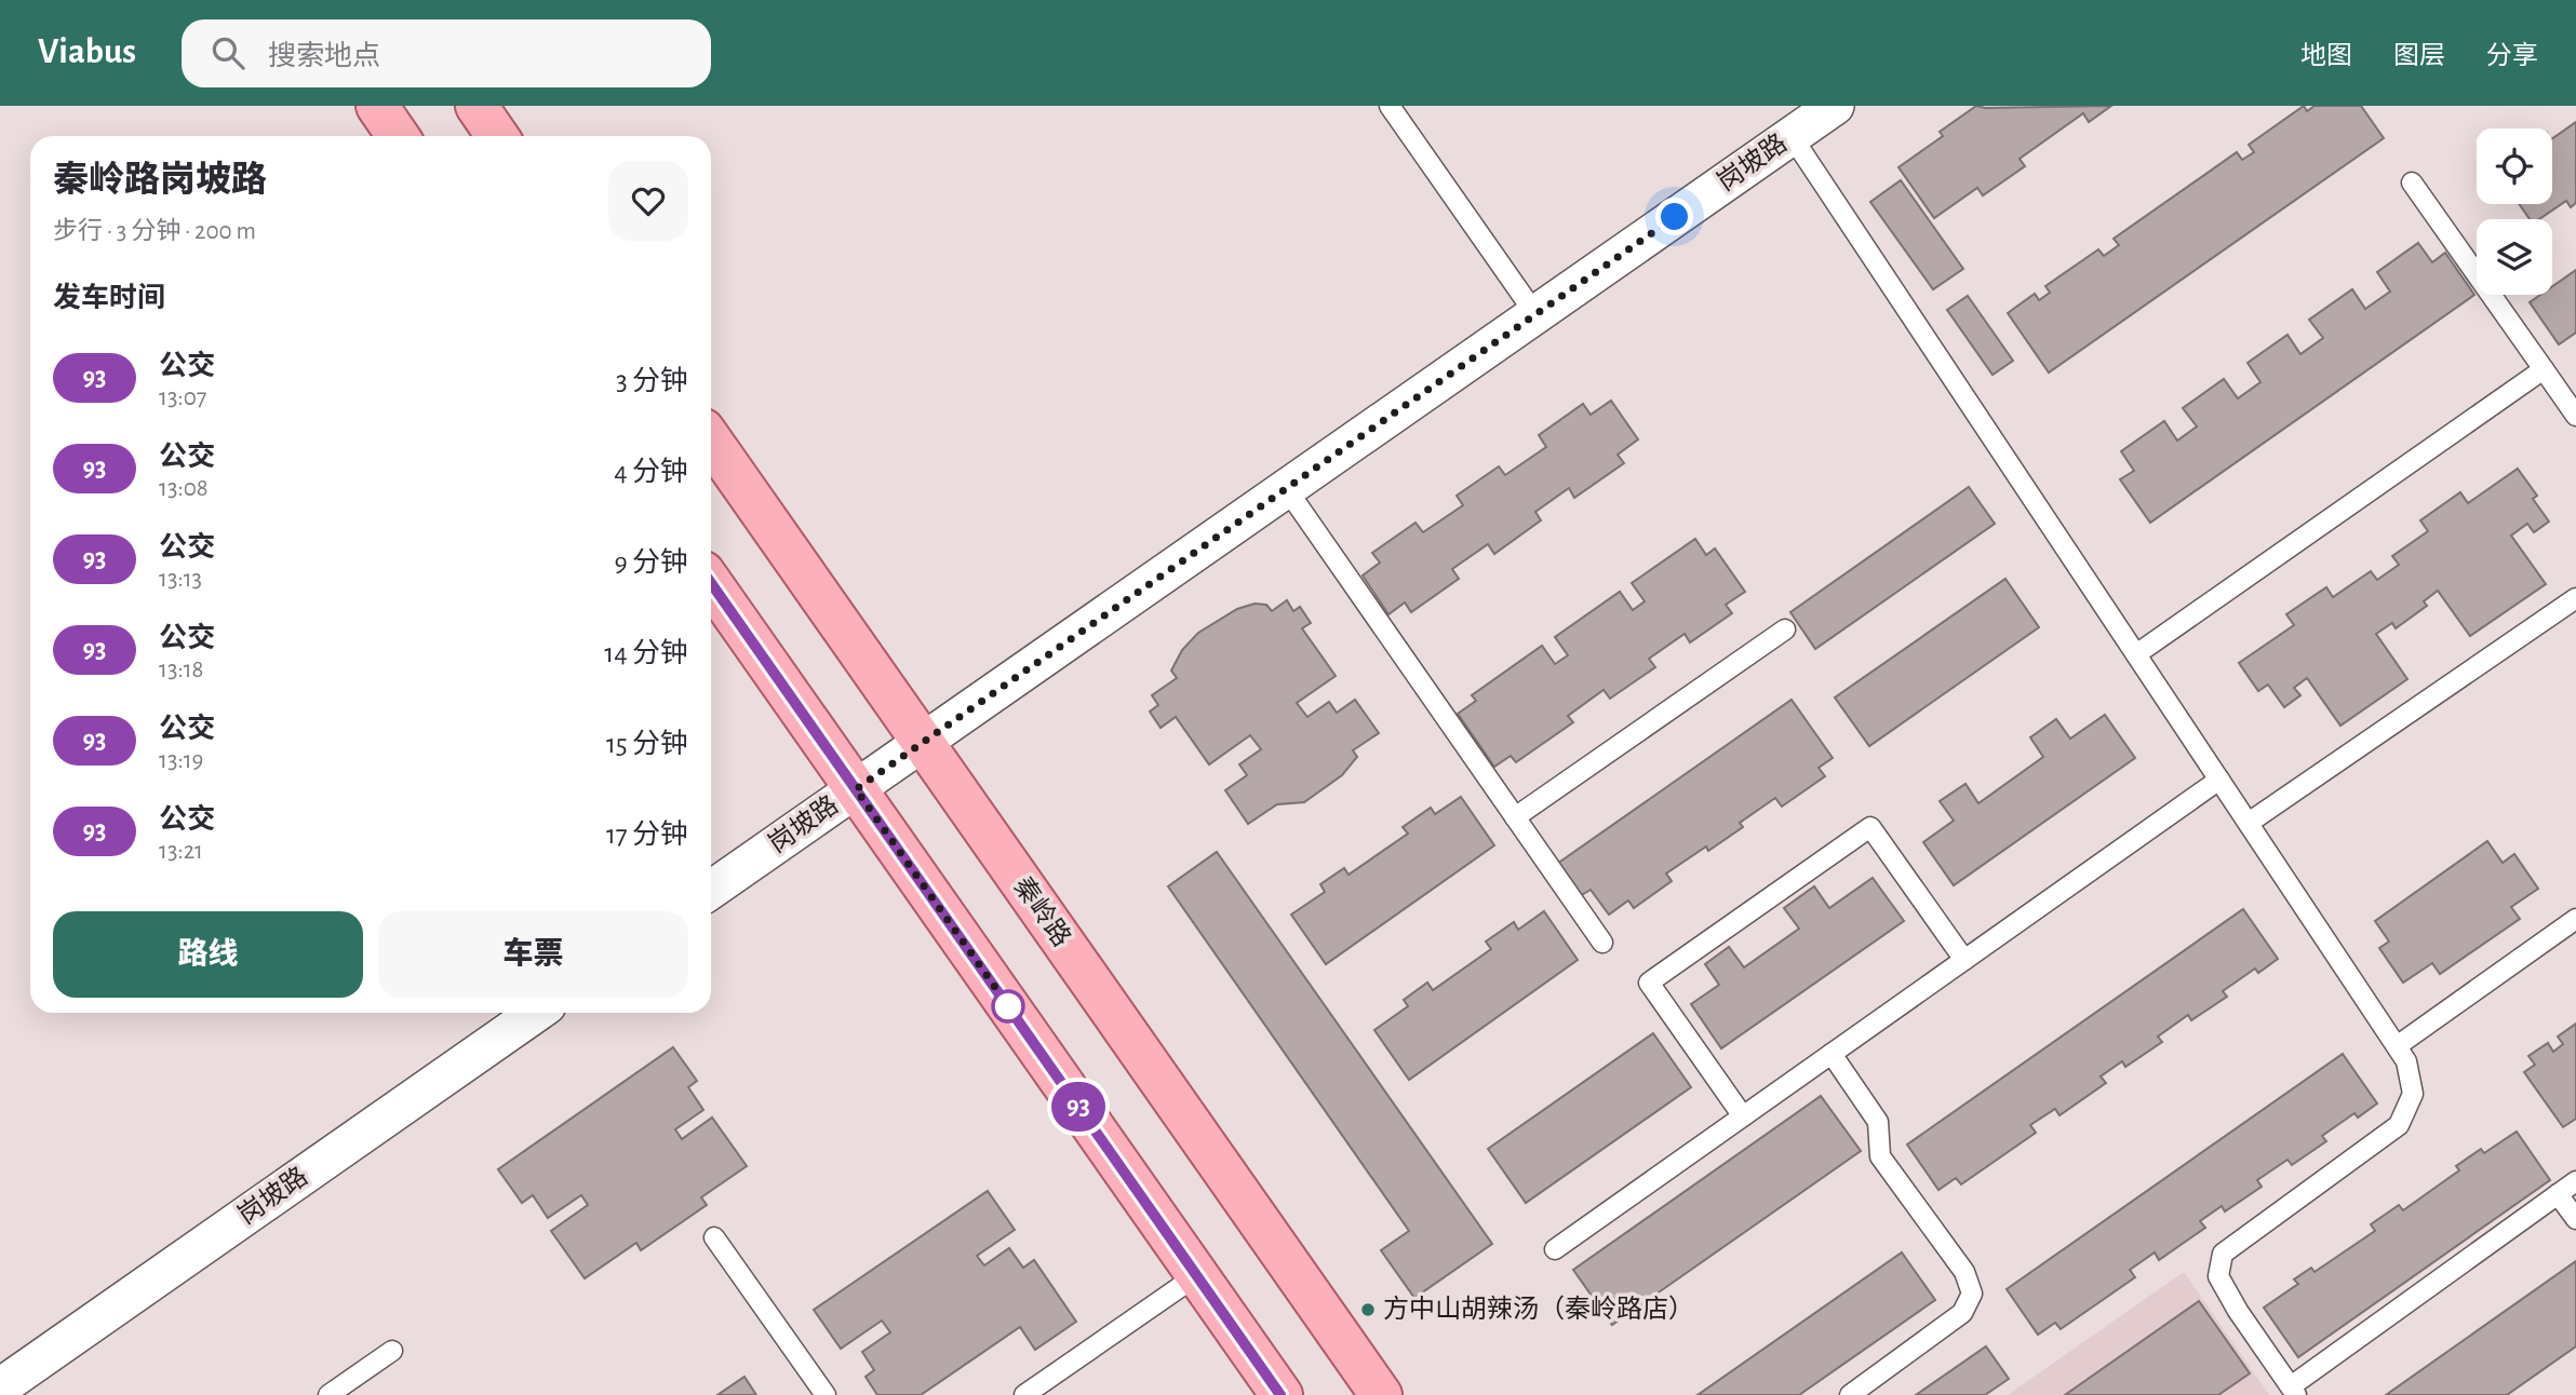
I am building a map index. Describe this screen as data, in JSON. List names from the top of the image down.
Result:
{
  "streets": {
    "main road": ["秦岭路"],
    "street": ["岗坡路"]
  },
  "crossings": [
    ["岗坡路", "秦岭路"]
  ],
  "places": ["方中山胡辣汤（秦岭路店）"],
  "lines": ["bus line 93"],
  "page": {
    "header": "Viabus",
    "search": "搜索地点",
    "nav": ["地图", "图层", "分享"],
    "on_map": "93",
    "heading": [
      ["秦岭路岗坡路", "步行 · 3 分钟 · 200 m"],
      "发车时间"
    ],
    "list": [
      {
        "mark": "93",
        "name": "公交",
        "note": "13:07",
        "value": "3 分钟"
      },
      {
        "mark": "93",
        "name": "公交",
        "note": "13:08",
        "value": "4 分钟"
      },
      {
        "mark": "93",
        "name": "公交",
        "note": "13:13",
        "value": "9 分钟"
      },
      {
        "mark": "93",
        "name": "公交",
        "note": "13:18",
        "value": "14 分钟"
      },
      {
        "mark": "93",
        "name": "公交",
        "note": "13:19",
        "value": "15 分钟"
      },
      {
        "mark": "93",
        "name": "公交",
        "note": "13:21",
        "value": "17 分钟"
      }
    ],
    "buttons": ["路线", "车票"]
  }
}
